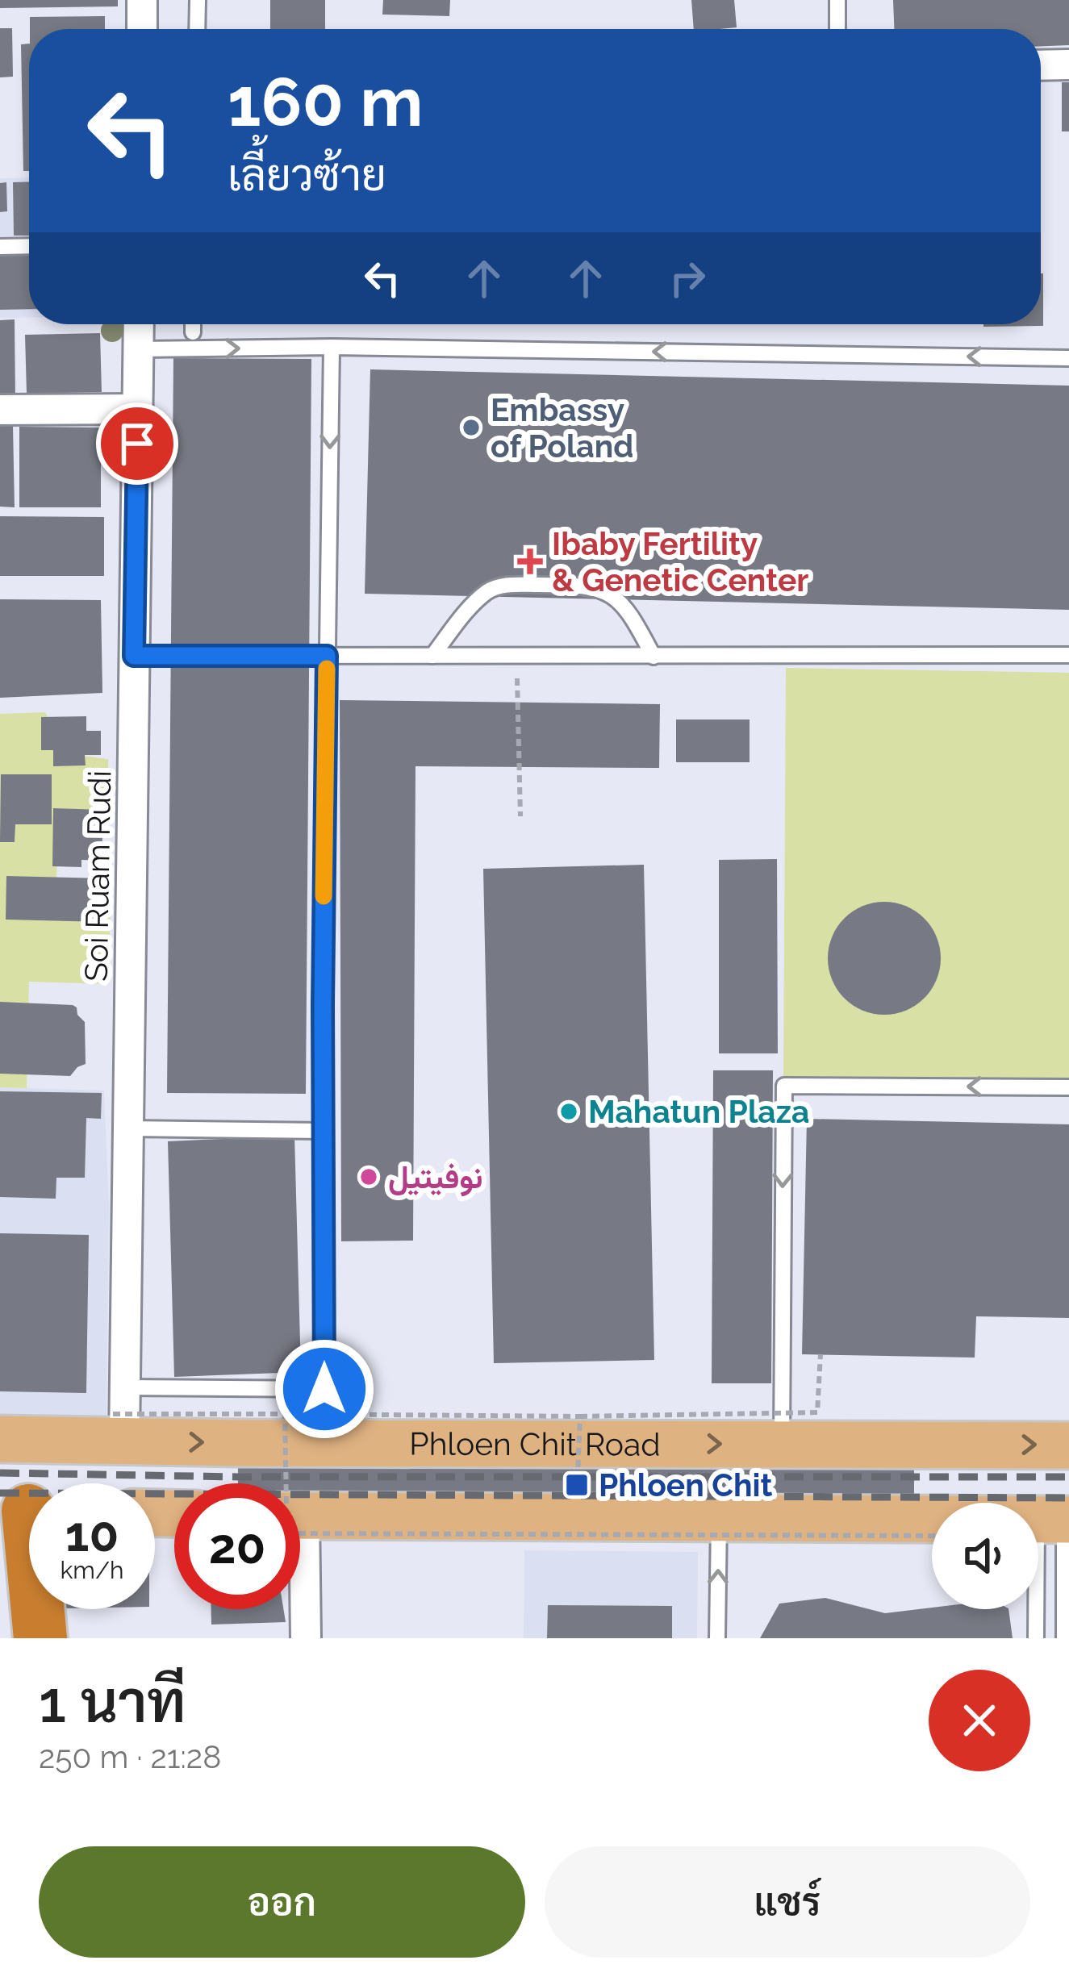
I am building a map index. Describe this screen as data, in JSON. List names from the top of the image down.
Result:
{
  "streets": {
    "main road": ["Phloen Chit Road"],
    "street": ["Soi Ruam Rudi"]
  },
  "crossings": [
    ["Soi Ruam Rudi", "Phloen Chit Road"]
  ],
  "places": {
    "other": ["Embassy of Poland", "Mahatun Plaza", "نوفيتيل"],
    "health": ["Ibaby Fertility & Genetic Center"],
    "transit": ["Phloen Chit"]
  },
  "page": {
    "turn": ["160 m", "เลี้ยวซ้าย"],
    "speed": "10 km/h",
    "limit": "20",
    "heading": ["1 นาที", "250 m · 21:28"],
    "buttons": ["ออก", "แชร์"]
  }
}
